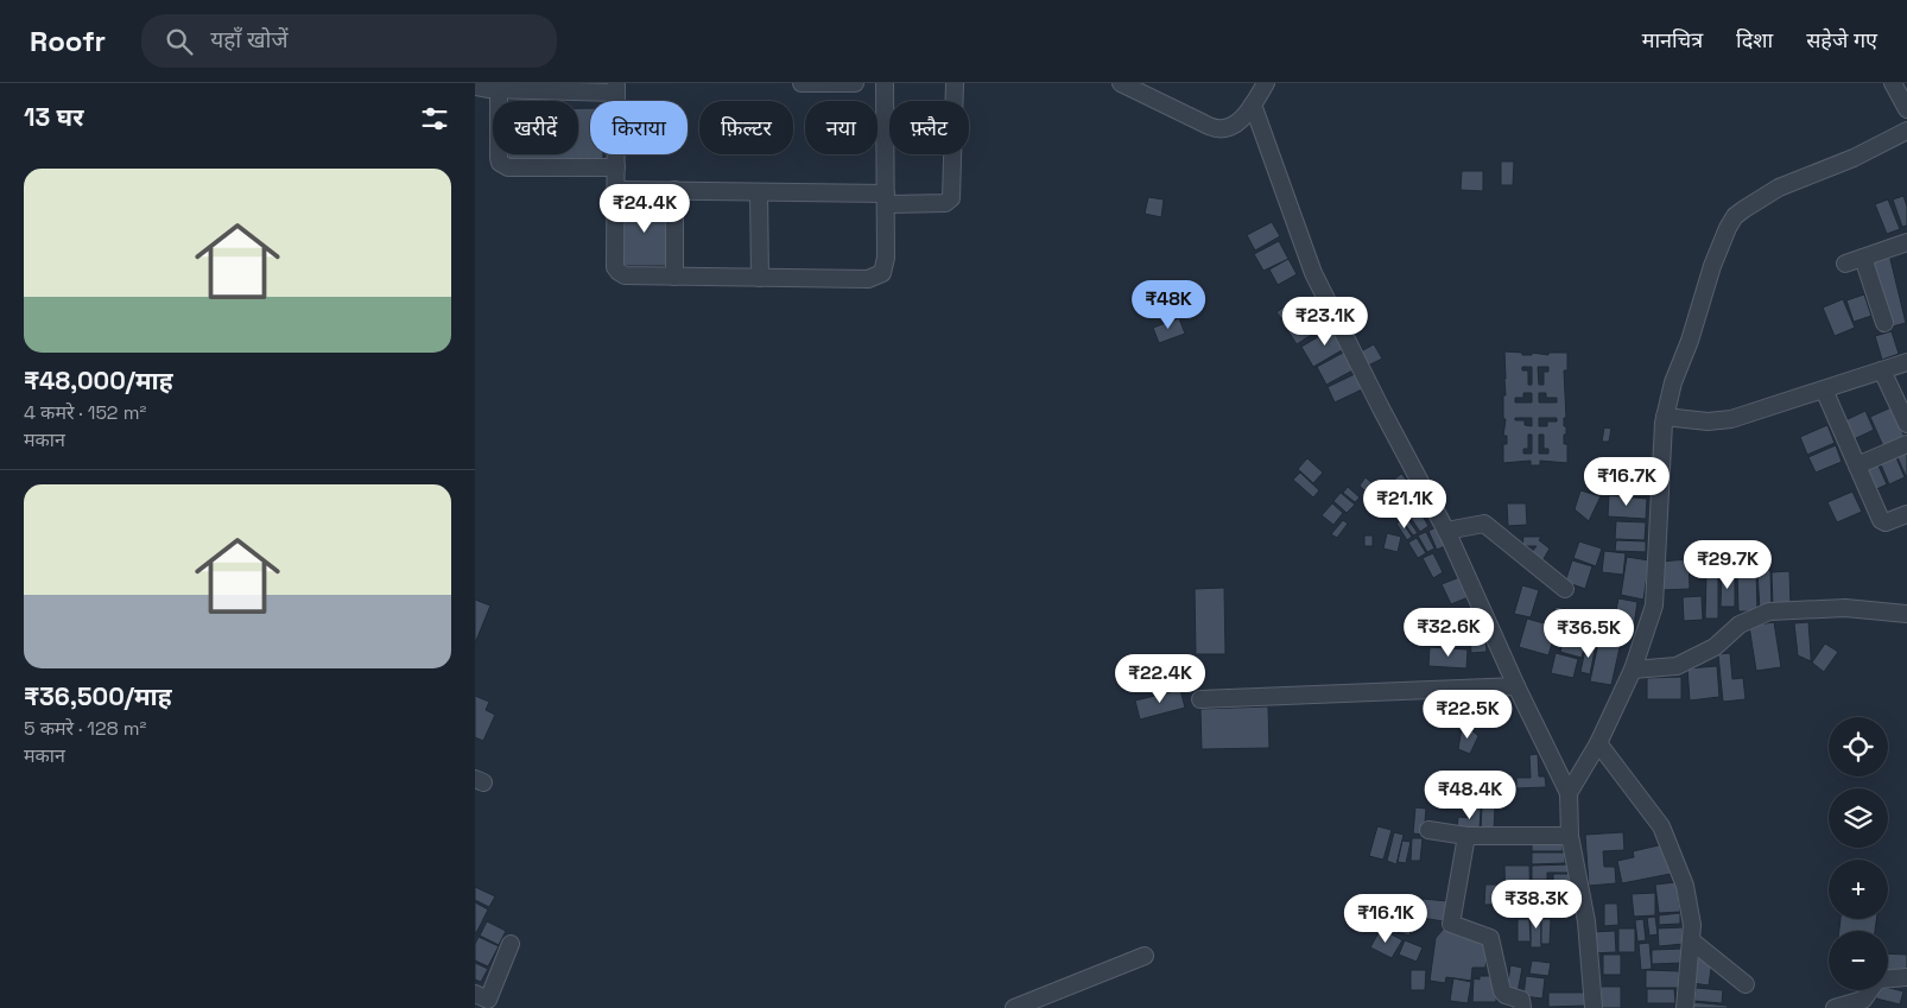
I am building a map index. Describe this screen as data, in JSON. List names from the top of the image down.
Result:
{
  "page": {
    "header": "Roofr",
    "search": "यहाँ खोजें",
    "nav": ["मानचित्र", "दिशा", "सहेजे गए"],
    "heading": "13 घर",
    "chip": [
      "खरीदें",
      "किराया",
      "फ़िल्टर",
      "नया",
      "फ़्लैट"
    ],
    "list": [
      {
        "name": "₹48,000/माह",
        "note": "4 कमरे · 152 m² · मकान"
      },
      {
        "name": "₹36,500/माह",
        "note": "5 कमरे · 128 m² · मकान"
      }
    ],
    "price": [
      "₹24.4K",
      "₹48K",
      "₹23.1K",
      "₹16.7K",
      "₹21.1K",
      "₹29.7K",
      "₹32.6K",
      "₹36.5K",
      "₹22.4K",
      "₹22.5K",
      "₹48.4K",
      "₹38.3K",
      "₹16.1K"
    ],
    "map_buttons": ["+", "−"]
  }
}
